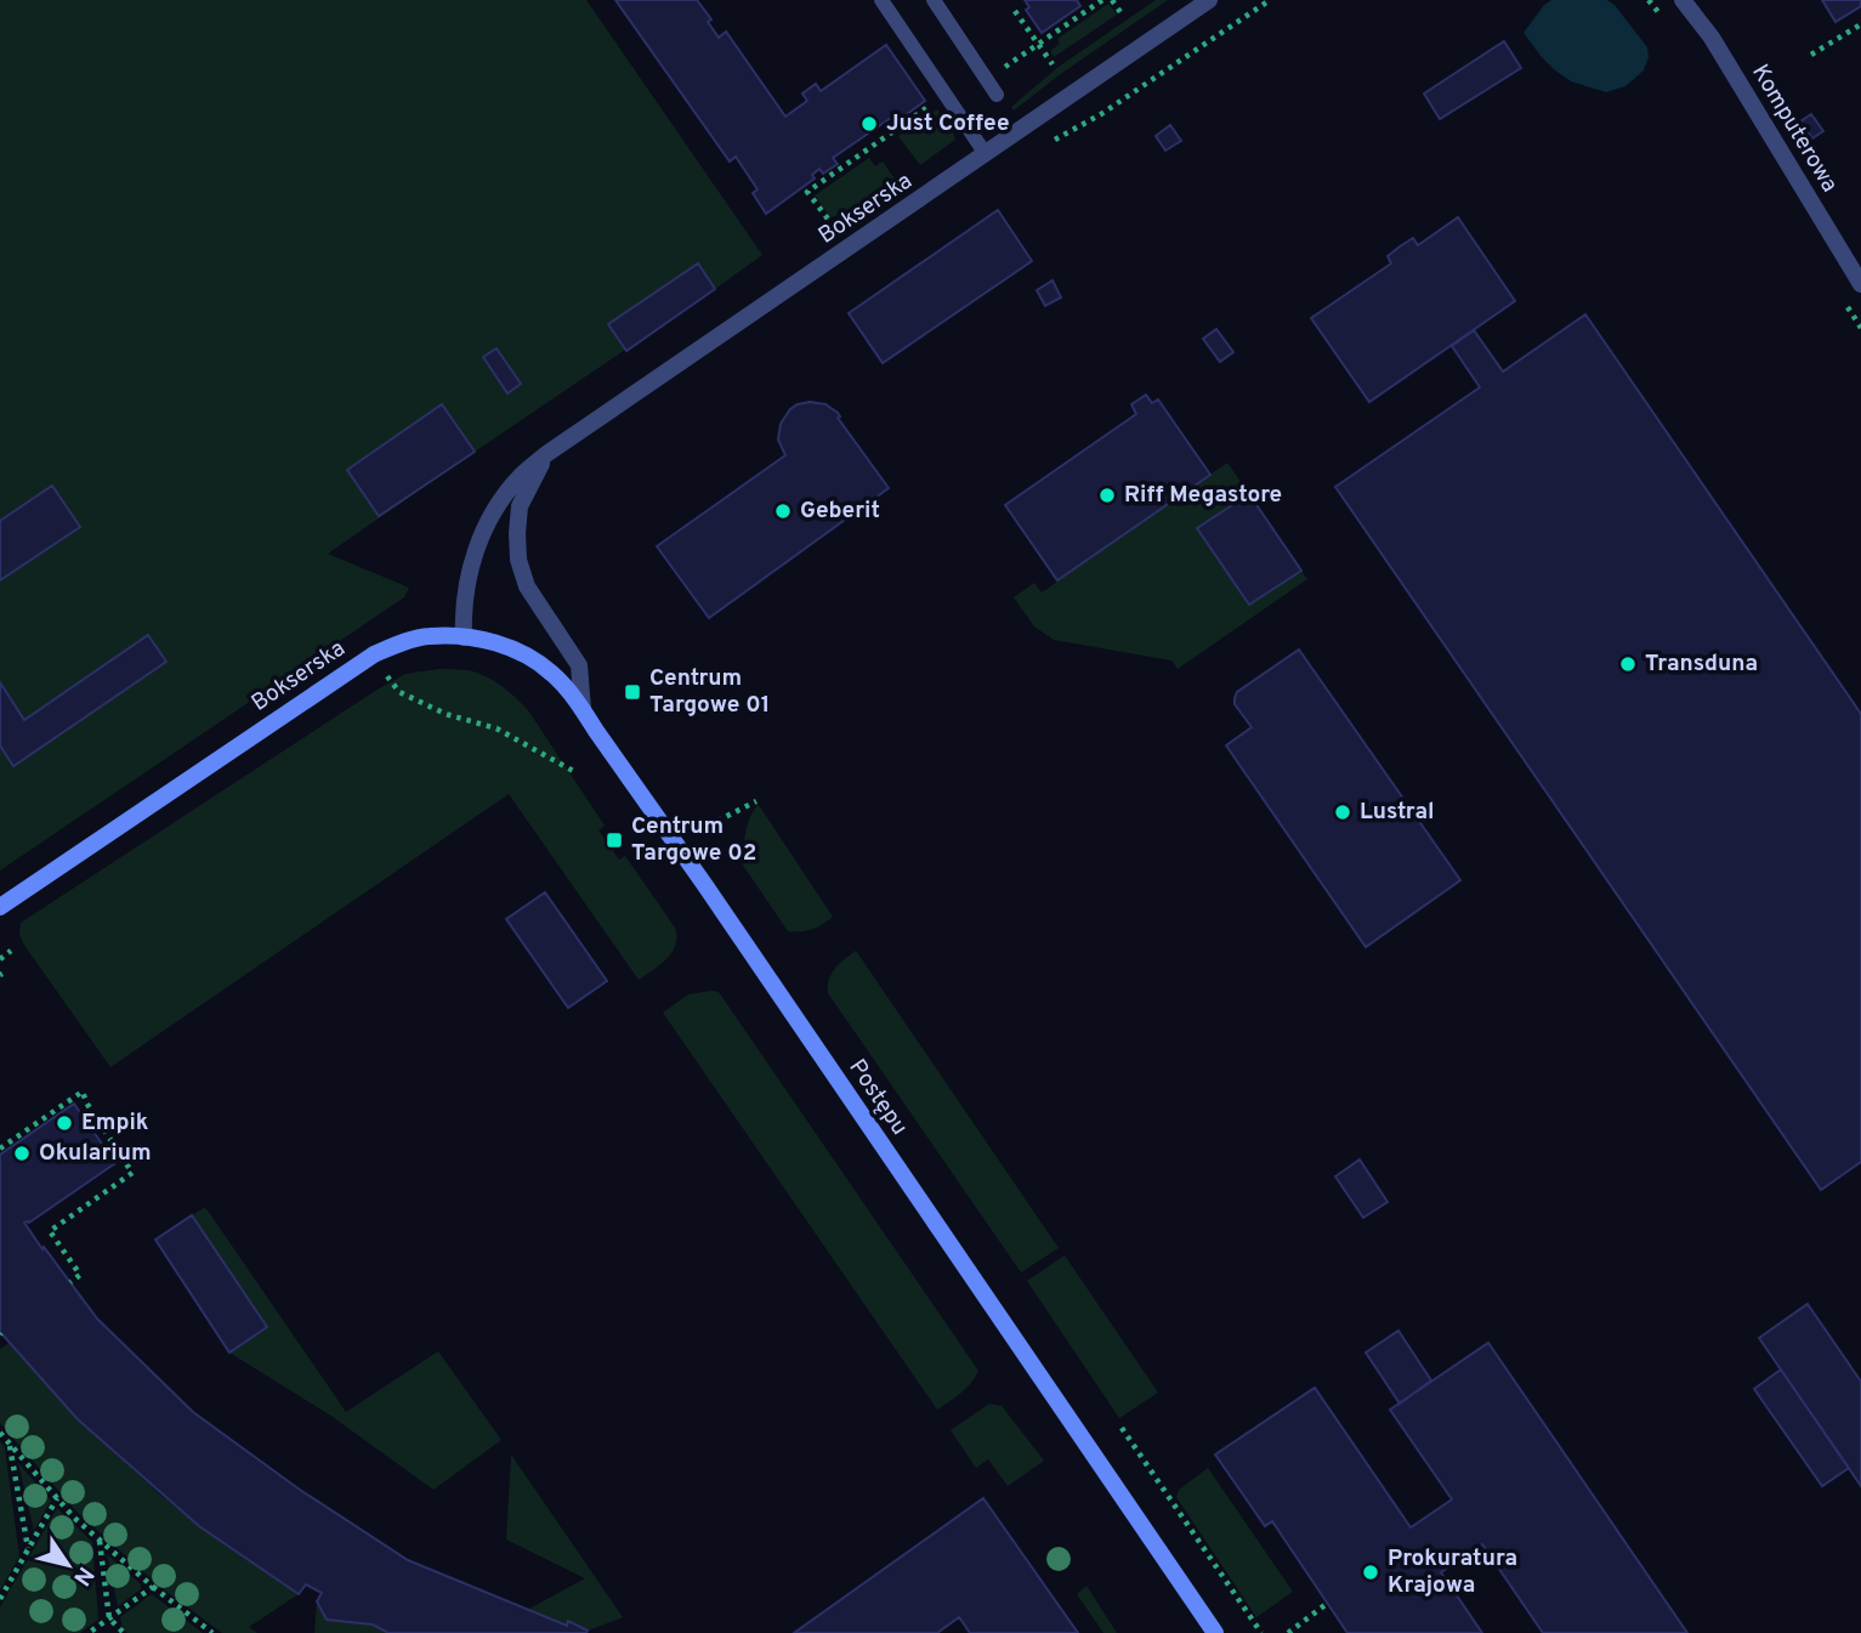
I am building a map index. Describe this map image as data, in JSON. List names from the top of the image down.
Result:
{
  "streets": {
    "street": ["Komputerowa", "Bokserska", "Postępu"]
  },
  "crossings": [
    ["Bokserska", "Postępu"]
  ],
  "places": {
    "other": [
      "Just Coffee",
      "Riff Megastore",
      "Geberit",
      "Transduna",
      "Lustral",
      "Empik",
      "Okularium",
      "Prokuratura Krajowa"
    ],
    "transit": ["Centrum Targowe 01", "Centrum Targowe 02"]
  },
  "north": "bottom right"
}
